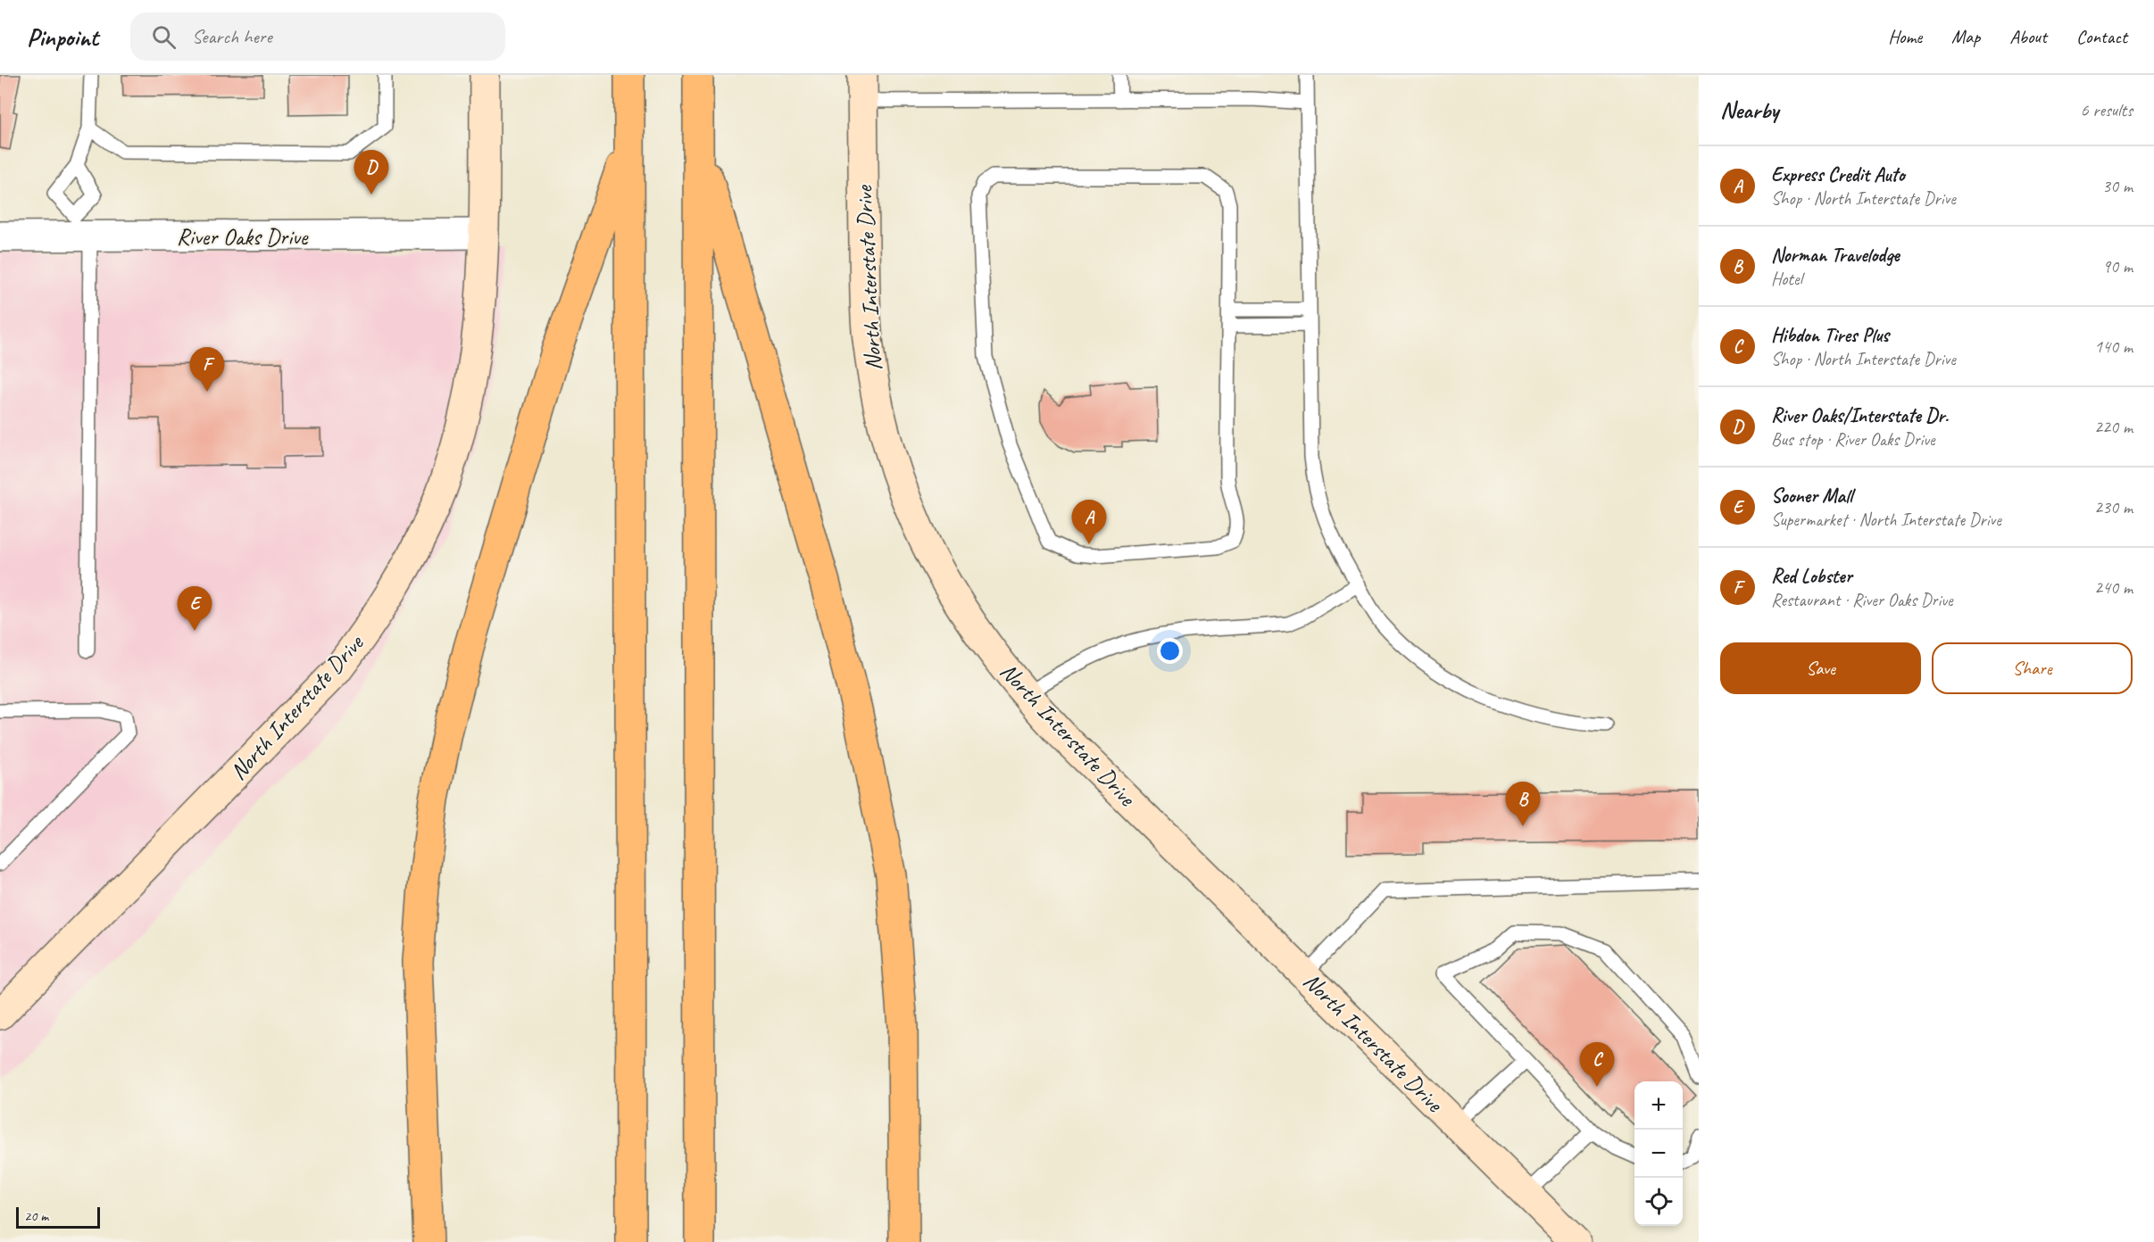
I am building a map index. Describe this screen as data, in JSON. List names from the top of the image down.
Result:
{
  "streets": {
    "main road": ["North Interstate Drive"],
    "street": ["River Oaks Drive"]
  },
  "crossings": [
    ["River Oaks Drive", "North Interstate Drive"]
  ],
  "scale_bar": "20 m",
  "page": {
    "header": "Pinpoint",
    "search": "Search here",
    "nav": [
      "Home",
      "Map",
      "About",
      "Contact"
    ],
    "heading": ["Nearby", "6 results"],
    "list": [
      {
        "mark": "A",
        "name": "Express Credit Auto",
        "note": "Shop · North Interstate Drive",
        "value": "30 m"
      },
      {
        "mark": "B",
        "name": "Norman Travelodge",
        "note": "Hotel",
        "value": "90 m"
      },
      {
        "mark": "C",
        "name": "Hibdon Tires Plus",
        "note": "Shop · North Interstate Drive",
        "value": "140 m"
      },
      {
        "mark": "D",
        "name": "River Oaks/Interstate Dr.",
        "note": "Bus stop · River Oaks Drive",
        "value": "220 m"
      },
      {
        "mark": "E",
        "name": "Sooner Mall",
        "note": "Supermarket · North Interstate Drive",
        "value": "230 m"
      },
      {
        "mark": "F",
        "name": "Red Lobster",
        "note": "Restaurant · River Oaks Drive",
        "value": "240 m"
      }
    ],
    "pins": [
      "D",
      "F",
      "A",
      "E",
      "B",
      "C"
    ],
    "buttons": ["Save", "Share"],
    "map_buttons": ["+", "−"],
    "scale": "20 m"
  }
}
